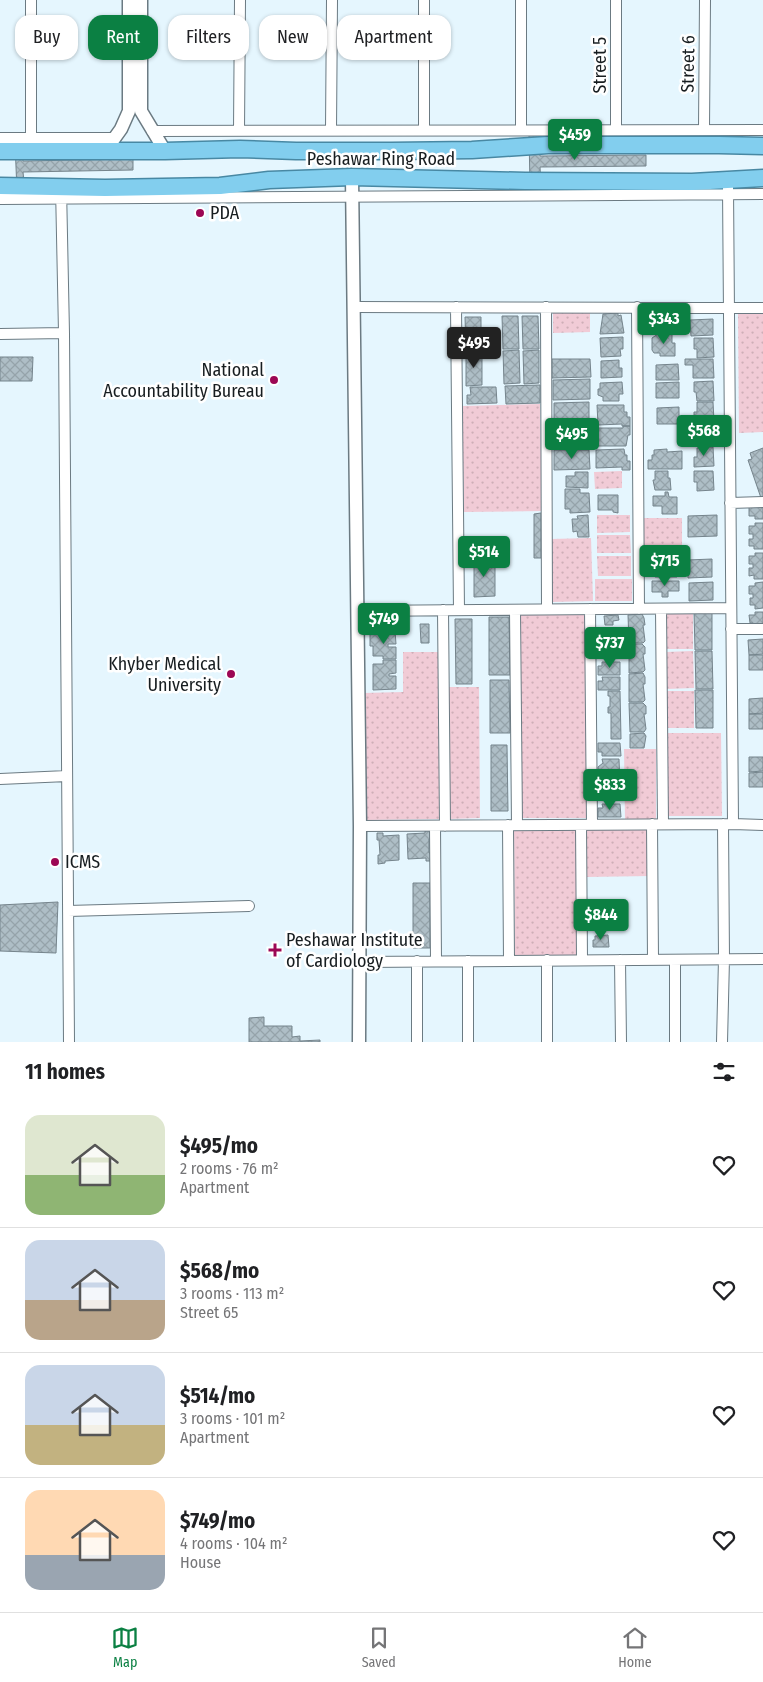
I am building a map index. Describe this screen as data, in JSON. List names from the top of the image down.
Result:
{
  "streets": {
    "highway": ["Peshawar Ring Road"],
    "street": ["Street 6", "Street 5"]
  },
  "places": {
    "other": [
      "PDA",
      "National Accountability Bureau",
      "Khyber Medical University",
      "ICMS"
    ],
    "health": ["Peshawar Institute of Cardiology"]
  },
  "page": {
    "chip": [
      "Buy",
      "Rent",
      "Filters",
      "New",
      "Apartment"
    ],
    "price": [
      "$459",
      "$343",
      "$495",
      "$568",
      "$495",
      "$514",
      "$715",
      "$749",
      "$737",
      "$833",
      "$844"
    ],
    "heading": "11 homes",
    "list": [
      {
        "name": "$495/mo",
        "note": "2 rooms · 76 m² · Apartment"
      },
      {
        "name": "$568/mo",
        "note": "3 rooms · 113 m² · Street 65"
      },
      {
        "name": "$514/mo",
        "note": "3 rooms · 101 m² · Apartment"
      },
      {
        "name": "$749/mo",
        "note": "4 rooms · 104 m² · House"
      }
    ],
    "tabs": ["Map", "Saved", "Home"]
  }
}
